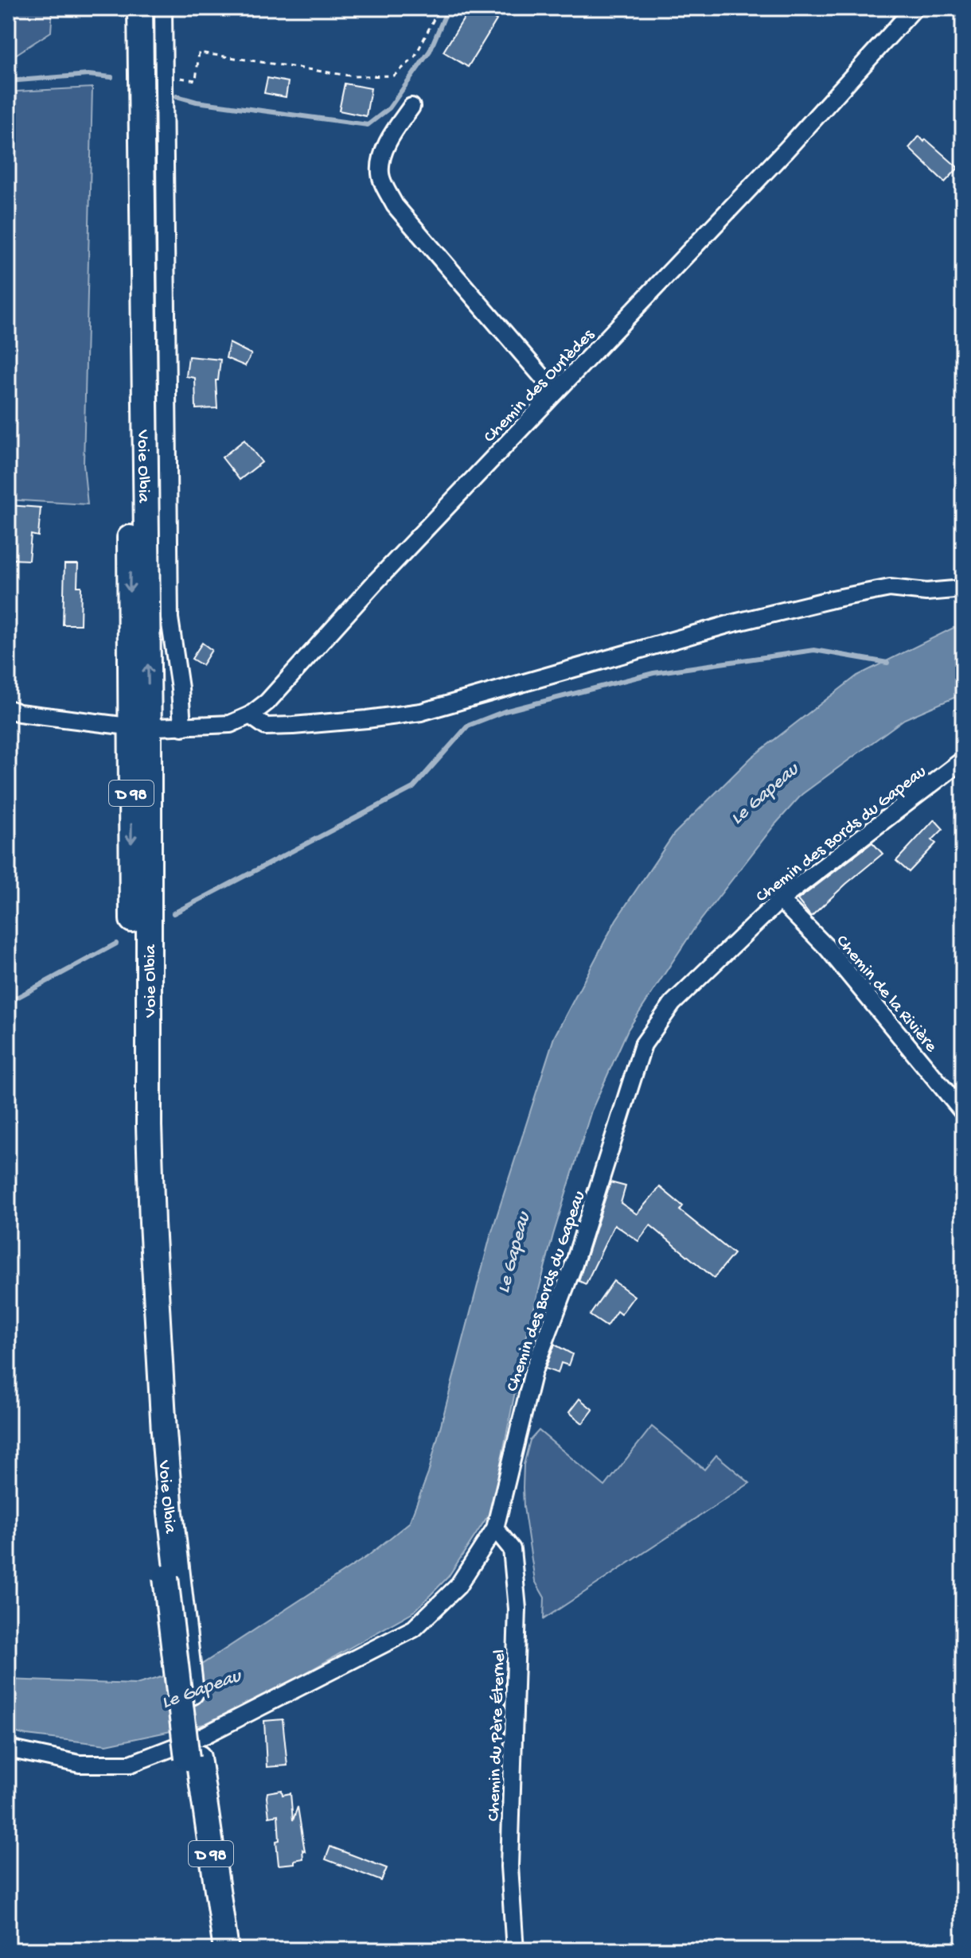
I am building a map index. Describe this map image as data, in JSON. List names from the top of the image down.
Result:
{
  "streets": {
    "highway": ["Voie Olbia", "D 98"],
    "street": [
      "Chemin des Ourlèdes",
      "Chemin des Bords du Gapeau",
      "Chemin de la Rivière",
      "Chemin du Père Éternel"
    ]
  },
  "crossings": [
    ["Chemin des Bords du Gapeau", "Chemin de la Rivière"],
    ["Chemin des Bords du Gapeau", "Chemin du Père Éternel"]
  ],
  "water": ["Le Gapeau"]
}
